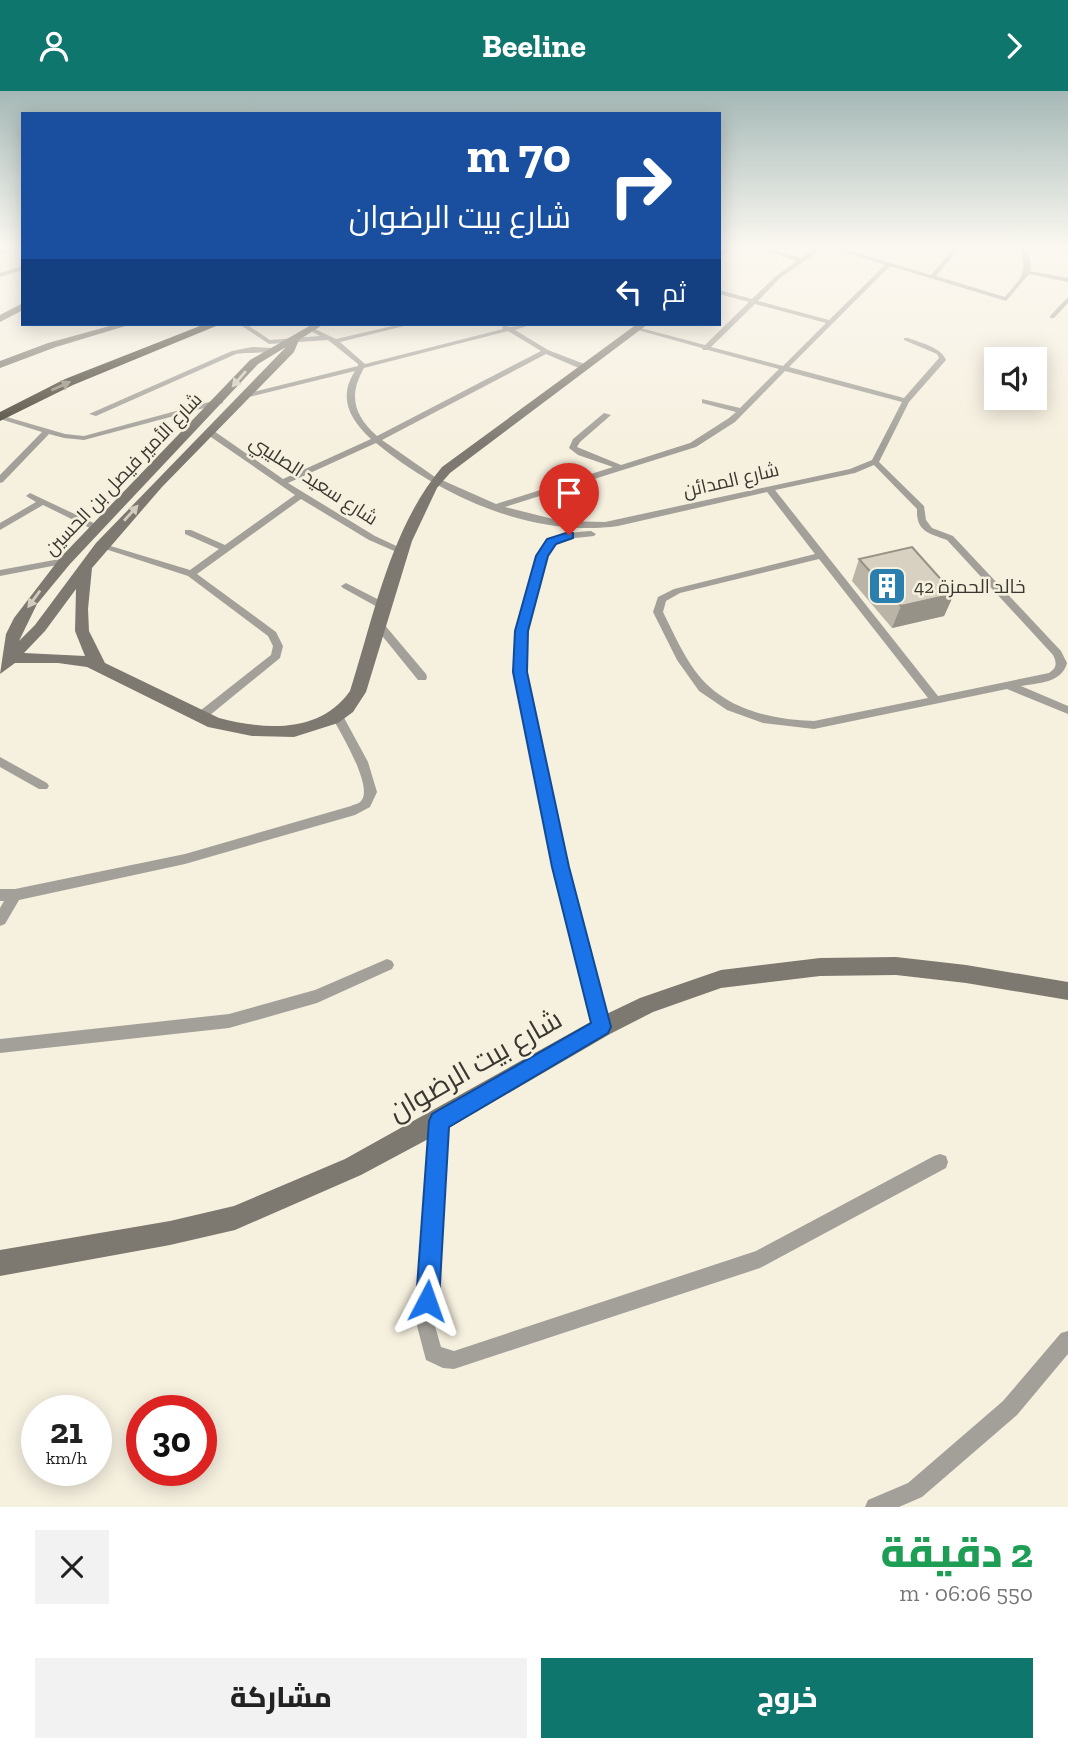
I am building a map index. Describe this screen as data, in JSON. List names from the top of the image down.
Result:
{
  "streets": {
    "street": [
      "شارع الأمير فيصل بن الحسين",
      "شارع سعيد الصليبي",
      "شارع المدائن",
      "شارع بيت الرضوان"
    ]
  },
  "crossings": [
    ["شارع الأمير فيصل بن الحسين", "شارع سعيد الصليبي"]
  ],
  "places": {
    "building": ["خالد الحمزة 42"]
  },
  "page": {
    "header": "Beeline",
    "turn": ["70 m", "شارع بيت الرضوان"],
    "then": "ثم",
    "speed": "21 km/h",
    "limit": "30",
    "heading": ["2 دقيقة", "550 m · 06:06"],
    "buttons": ["خروج", "مشاركة"]
  }
}
